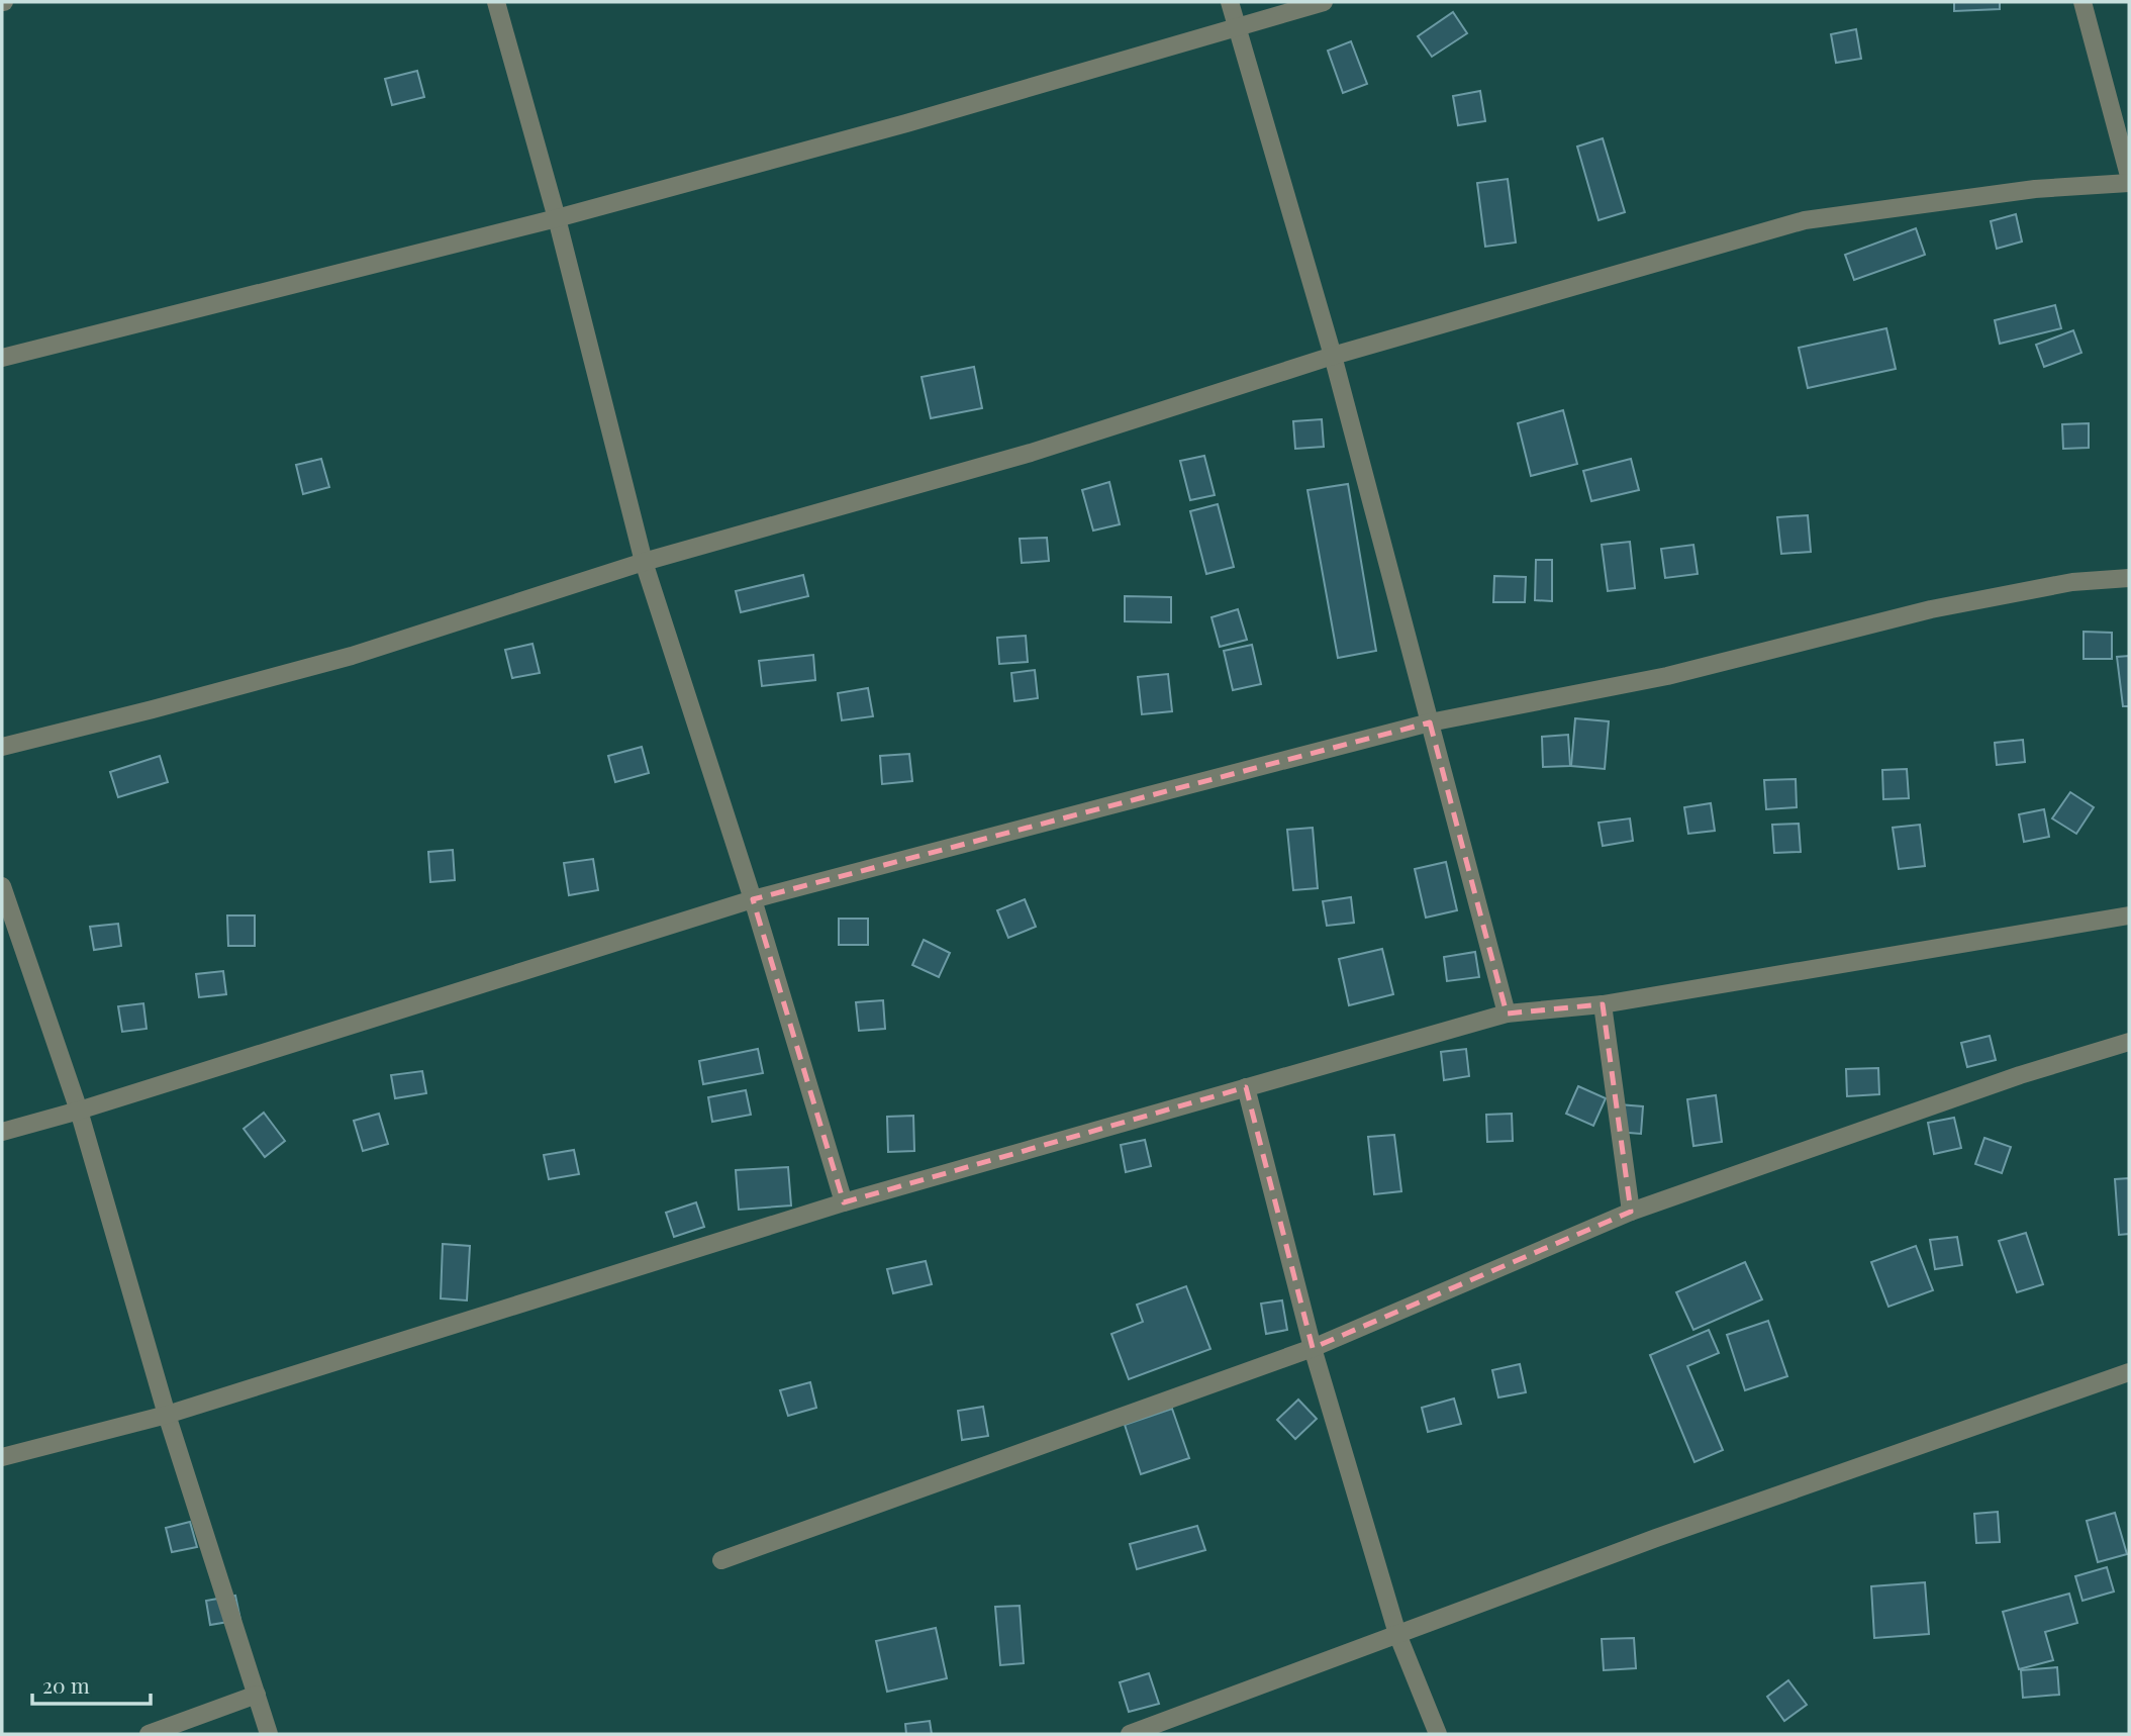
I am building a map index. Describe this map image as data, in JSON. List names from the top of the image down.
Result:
{
  "scale_bar": "20 m"
}
